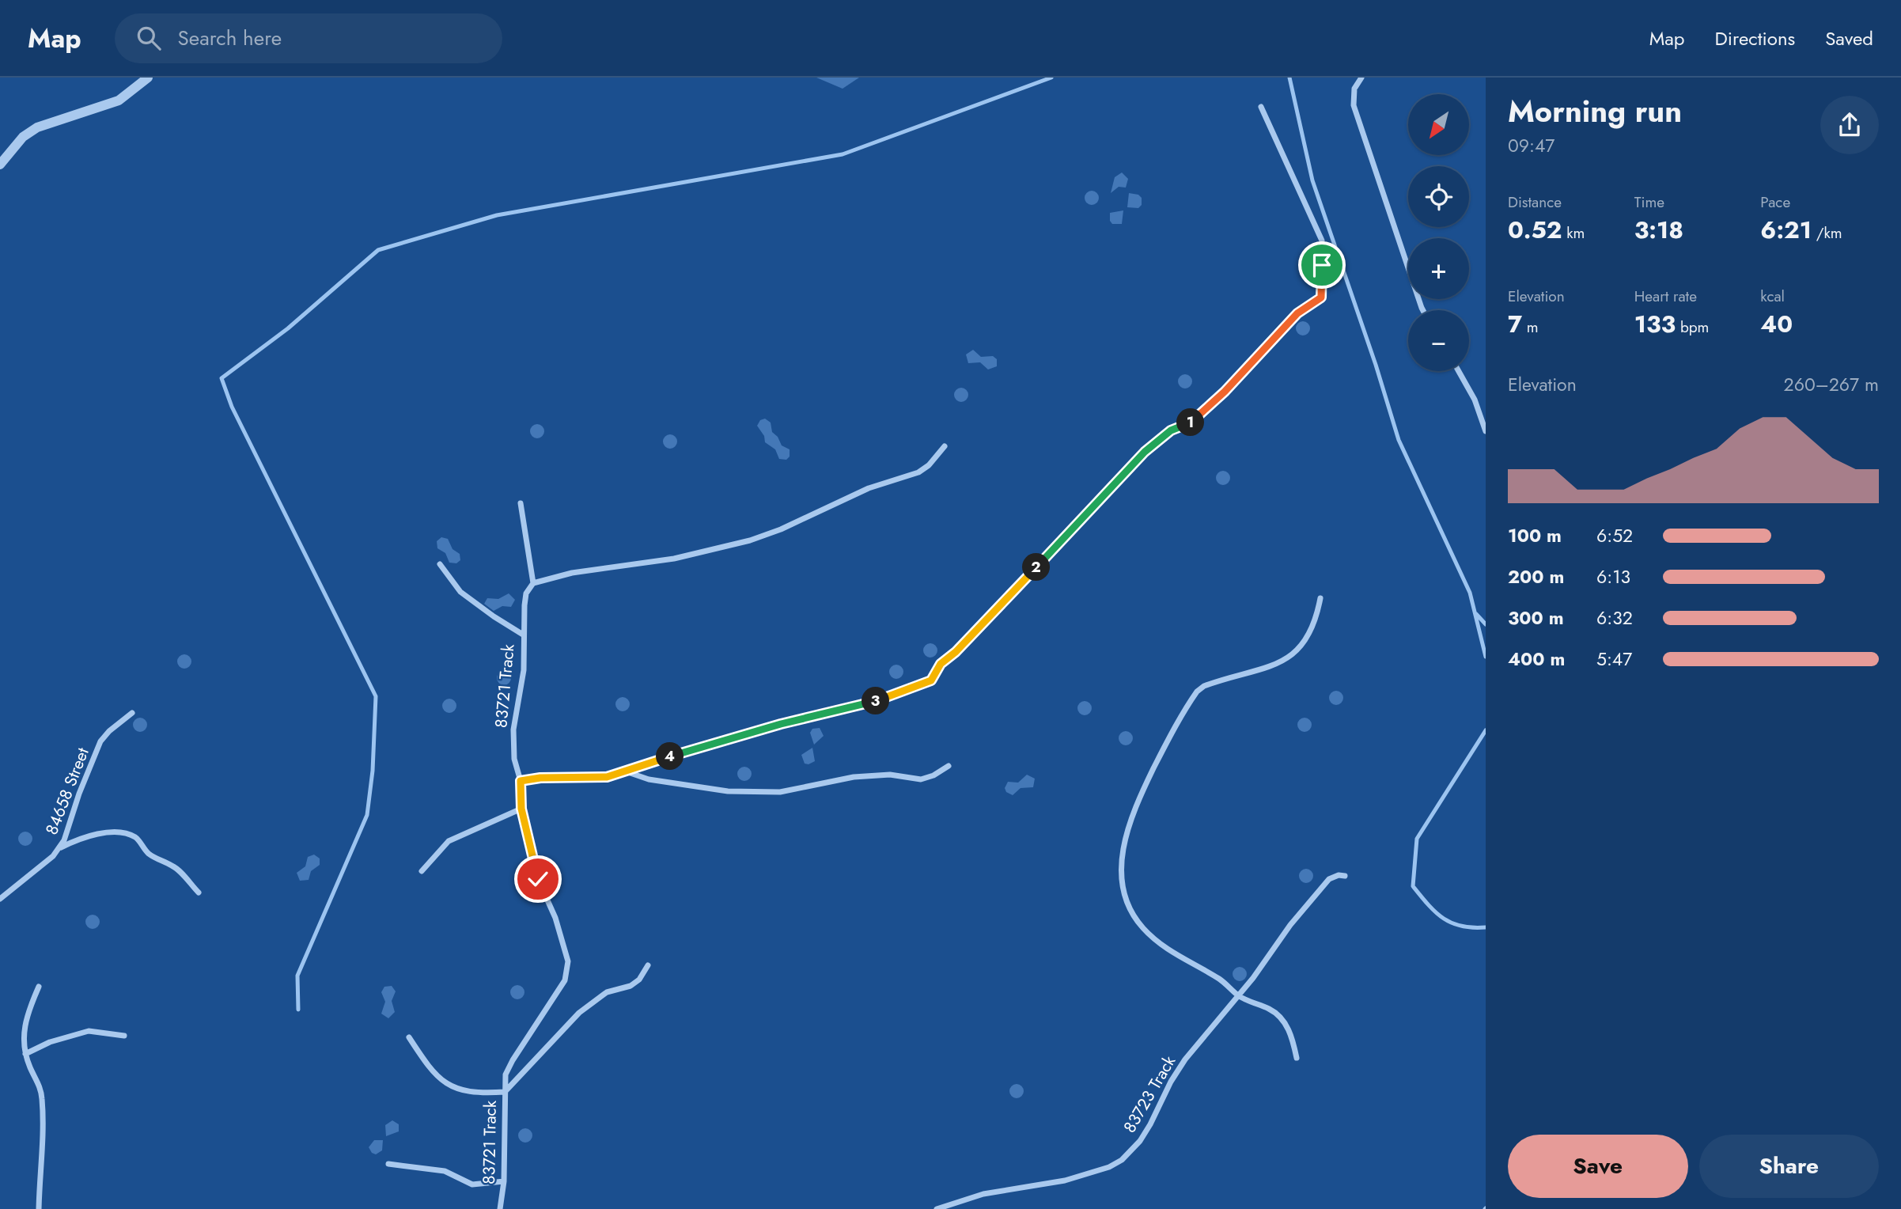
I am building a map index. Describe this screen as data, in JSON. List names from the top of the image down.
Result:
{
  "streets": {
    "street": ["83721 Track", "84658 Street", "83723 Track"]
  },
  "north": "bottom left",
  "page": {
    "header": "Map",
    "search": "Search here",
    "nav": ["Map", "Directions", "Saved"],
    "heading": ["Morning run", "09:47"],
    "map_buttons": ["+", "−"],
    "stats": [
      ["Distance", "0.52 km"],
      ["Time", "3:18"],
      ["Pace", "6:21 /km"],
      ["Elevation", "7 m"],
      ["Heart rate", "133 bpm"],
      ["kcal", "40"]
    ],
    "chart": ["Elevation", "260–267 m"],
    "pins": [
      "1",
      "2",
      "3",
      "4"
    ],
    "list": [
      {
        "name": "100 m",
        "note": "6:52"
      },
      {
        "name": "200 m",
        "note": "6:13"
      },
      {
        "name": "300 m",
        "note": "6:32"
      },
      {
        "name": "400 m",
        "note": "5:47"
      }
    ],
    "buttons": ["Save", "Share"]
  }
}
